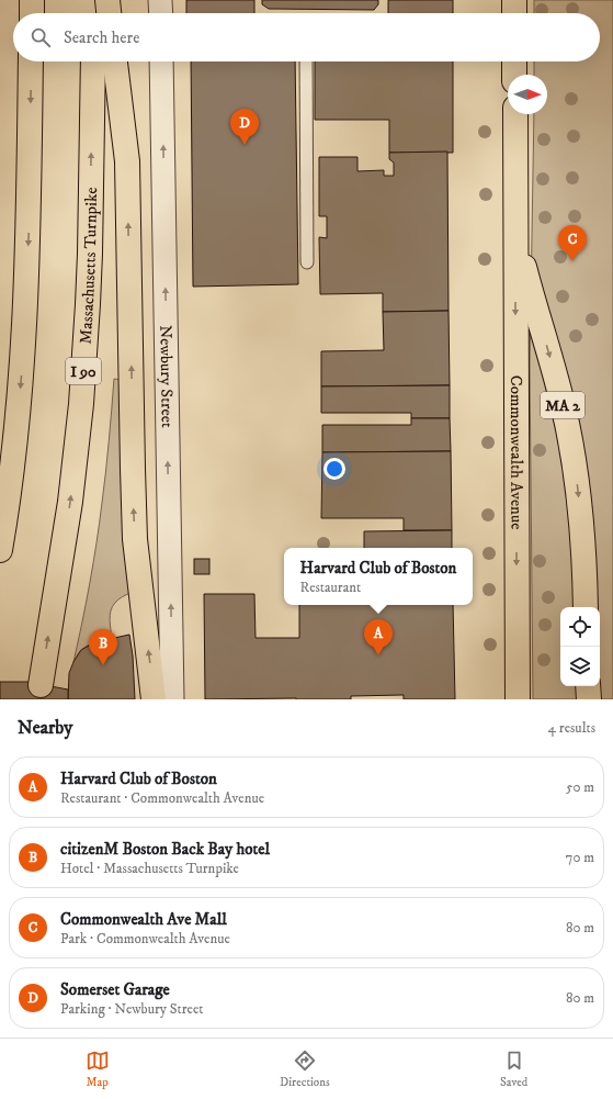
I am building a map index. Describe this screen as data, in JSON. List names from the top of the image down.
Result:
{
  "streets": {
    "main road": [
      "Massachusetts Turnpike",
      "I 90",
      "MA 2",
      "Commonwealth Avenue"
    ],
    "street": ["Newbury Street"]
  },
  "one_way": ["Newbury Street", "Commonwealth Avenue"],
  "north": "right",
  "page": {
    "search": "Search here",
    "pins": [
      "D",
      "C",
      "A",
      "B"
    ],
    "popup": ["Harvard Club of Boston", "Restaurant"],
    "heading": ["Nearby", "4 results"],
    "list": [
      {
        "mark": "A",
        "name": "Harvard Club of Boston",
        "note": "Restaurant · Commonwealth Avenue",
        "value": "50 m"
      },
      {
        "mark": "B",
        "name": "citizenM Boston Back Bay hotel",
        "note": "Hotel · Massachusetts Turnpike",
        "value": "70 m"
      },
      {
        "mark": "C",
        "name": "Commonwealth Ave Mall",
        "note": "Park · Commonwealth Avenue",
        "value": "80 m"
      },
      {
        "mark": "D",
        "name": "Somerset Garage",
        "note": "Parking · Newbury Street",
        "value": "80 m"
      }
    ],
    "nav": ["Map", "Directions", "Saved"]
  }
}
